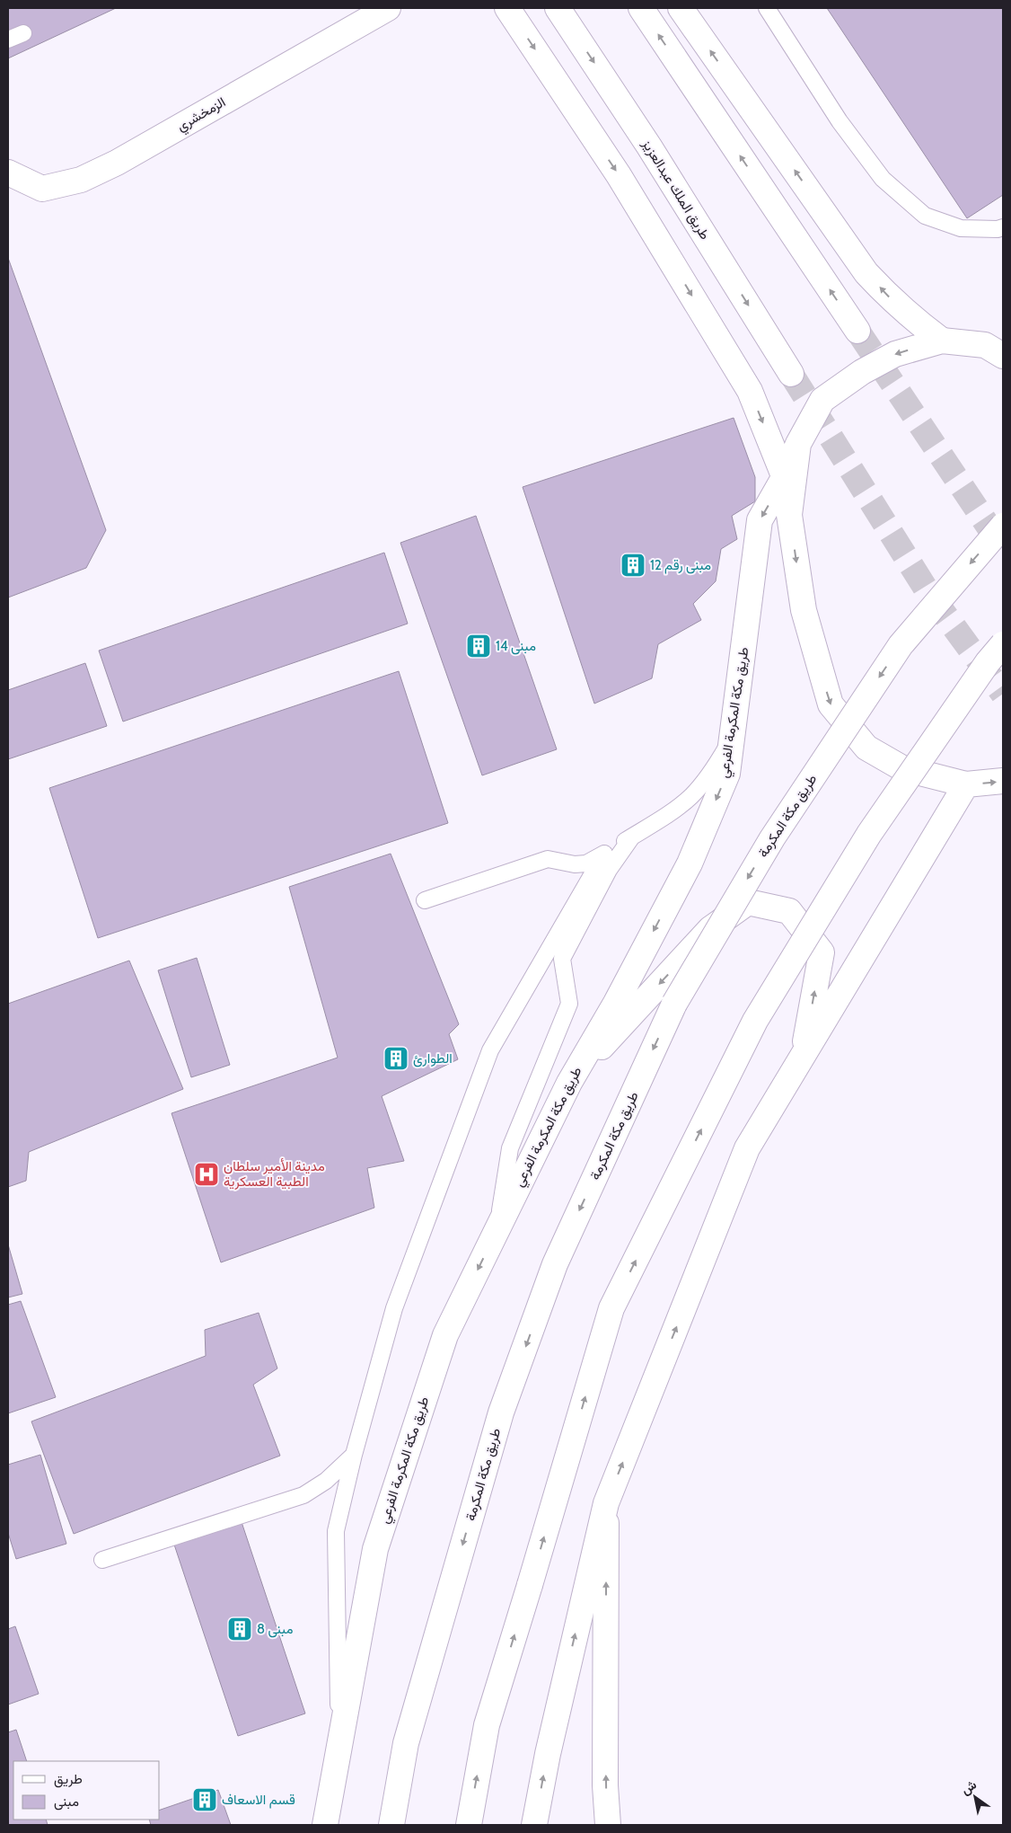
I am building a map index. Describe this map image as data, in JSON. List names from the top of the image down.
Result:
{
  "streets": {
    "main road": [
      "الزمخشري",
      "طريق الملك عبدالعزيز",
      "طريق مكة المكرمة الفرعي",
      "طريق مكة المكرمة"
    ]
  },
  "places": {
    "building": [
      "مبنى رقم 12",
      "مبنى 14",
      "الطوارئ",
      "مبنى 8",
      "قسم الاسعاف"
    ],
    "hospital": ["مدينة الأمير سلطان الطبية العسكرية"]
  },
  "legend": ["طريق", "مبنى"],
  "north": "top left"
}
